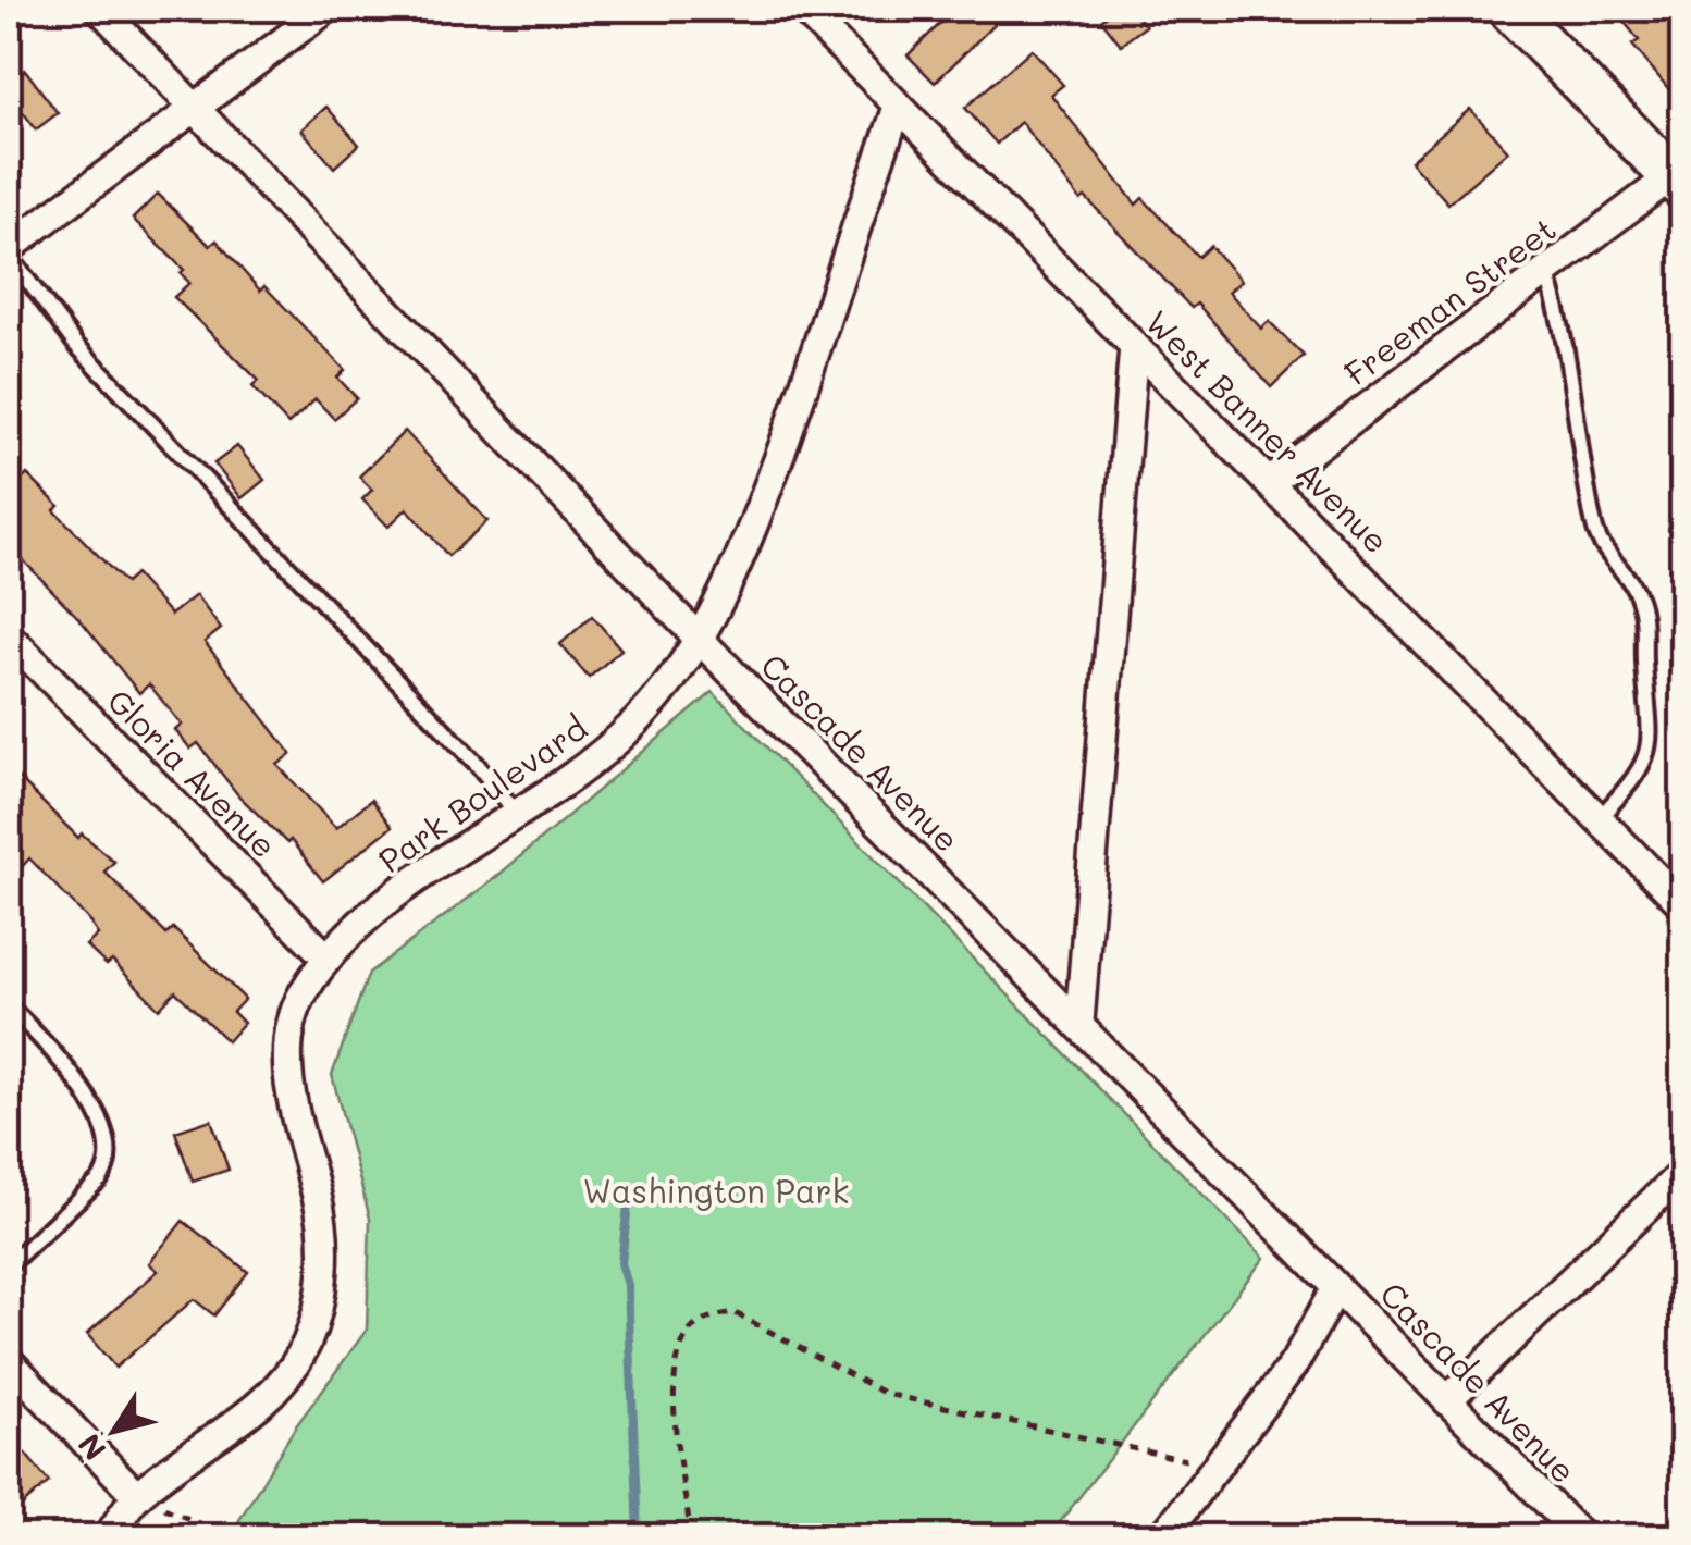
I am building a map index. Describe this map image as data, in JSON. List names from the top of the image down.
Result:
{
  "streets": {
    "street": [
      "Freeman Street",
      "West Banner Avenue",
      "Cascade Avenue",
      "Gloria Avenue",
      "Park Boulevard"
    ]
  },
  "crossings": [
    ["Freeman Street", "West Banner Avenue"],
    ["West Banner Avenue", "Park Boulevard"],
    ["Cascade Avenue", "Park Boulevard"],
    ["Gloria Avenue", "Park Boulevard"]
  ],
  "parks": ["Washington Park"],
  "north": "bottom left"
}
